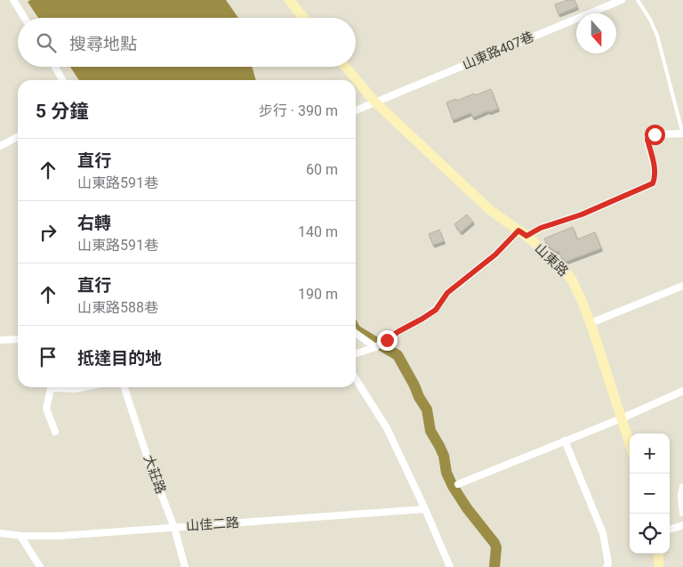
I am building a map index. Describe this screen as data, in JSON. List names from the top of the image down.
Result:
{
  "streets": {
    "street": [
      "山東路407巷",
      "山東路",
      "大莊路",
      "山佳二路"
    ]
  },
  "crossings": [
    ["山東路407巷", "山東路"],
    ["大莊路", "山佳二路"]
  ],
  "north": "bottom",
  "page": {
    "search": "搜尋地點",
    "heading": ["5 分鐘", "步行 · 390 m"],
    "list": [
      ["直行", "山東路591巷", "60 m"],
      ["右轉", "山東路591巷", "140 m"],
      ["直行", "山東路588巷", "190 m"],
      "抵達目的地"
    ],
    "map_buttons": ["+", "−"]
  }
}
